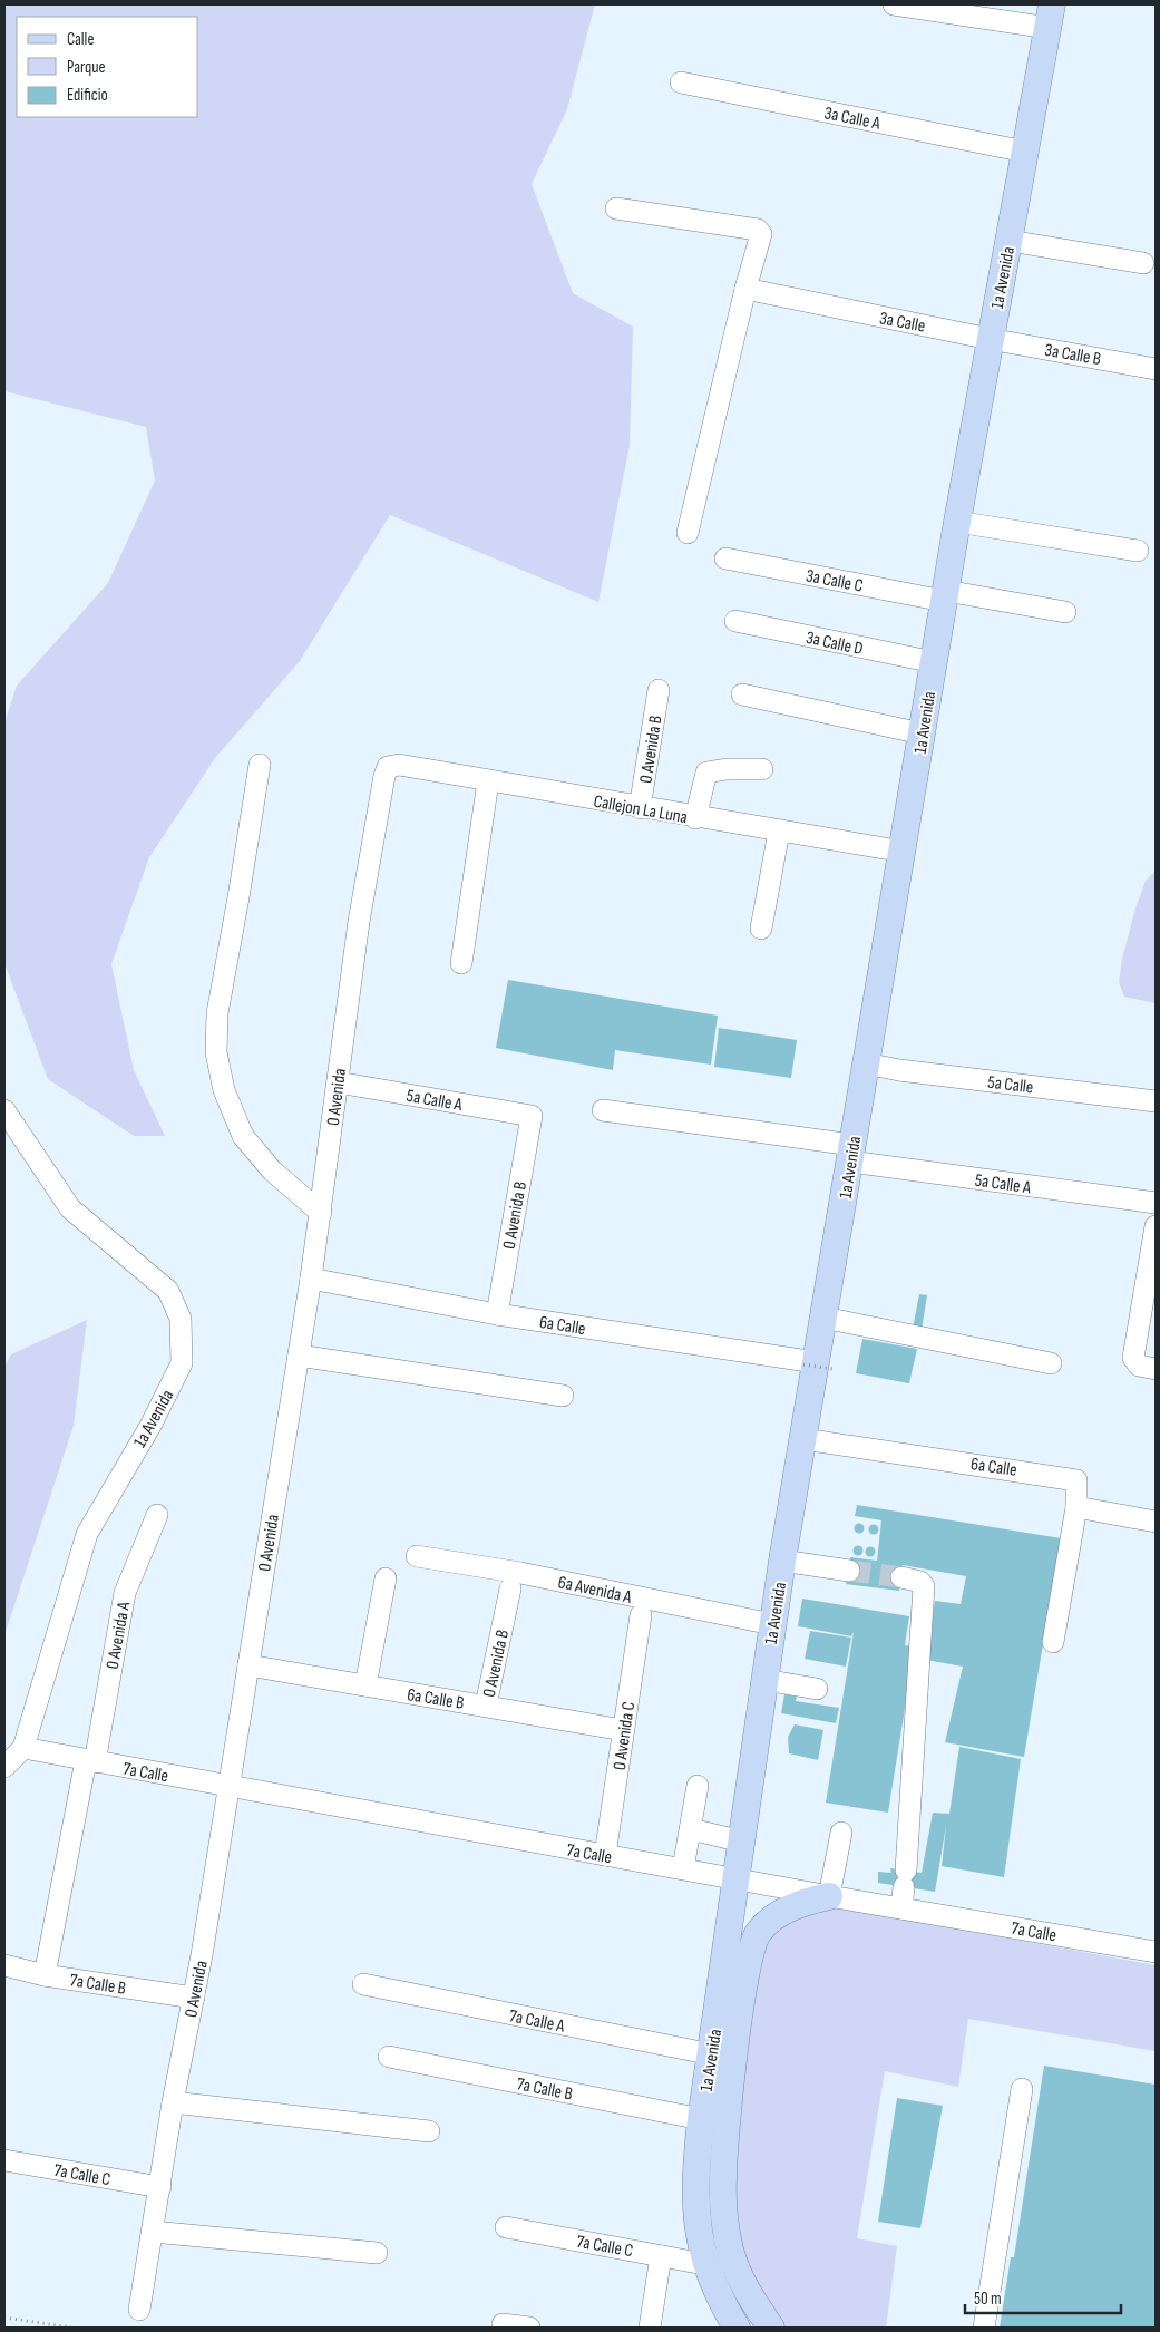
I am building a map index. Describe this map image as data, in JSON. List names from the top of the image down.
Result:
{
  "streets": {
    "main road": ["1a Avenida"],
    "street": [
      "3a Calle A",
      "3a Calle",
      "3a Calle B",
      "3a Calle C",
      "3a Calle D",
      "0 Avenida B",
      "Callejon La Luna",
      "5a Calle",
      "0 Avenida",
      "5a Calle A",
      "6a Calle",
      "6a Avenida A",
      "0 Avenida A",
      "6a Calle B",
      "0 Avenida C",
      "7a Calle",
      "7a Calle B",
      "7a Calle A",
      "7a Calle C"
    ]
  },
  "crossings": [
    ["3a Calle A", "1a Avenida"],
    ["1a Avenida", "3a Calle"],
    ["1a Avenida", "3a Calle B"],
    ["1a Avenida", "3a Calle C"],
    ["1a Avenida", "3a Calle D"],
    ["1a Avenida", "Callejon La Luna"],
    ["1a Avenida", "5a Calle"],
    ["1a Avenida", "5a Calle A"],
    ["1a Avenida", "6a Calle"],
    ["1a Avenida", "6a Avenida A"],
    ["1a Avenida", "7a Calle"],
    ["1a Avenida", "7a Calle B"],
    ["1a Avenida", "7a Calle A"],
    ["1a Avenida", "7a Calle C"],
    ["3a Calle", "3a Calle B"],
    ["0 Avenida B", "Callejon La Luna"],
    ["0 Avenida B", "5a Calle A"],
    ["0 Avenida B", "6a Calle"],
    ["0 Avenida B", "6a Calle B"],
    ["Callejon La Luna", "0 Avenida"],
    ["0 Avenida", "5a Calle A"],
    ["0 Avenida", "6a Calle"],
    ["0 Avenida", "6a Calle B"],
    ["0 Avenida", "7a Calle"],
    ["0 Avenida", "7a Calle B"],
    ["0 Avenida", "7a Calle C"],
    ["0 Avenida A", "7a Calle"],
    ["0 Avenida A", "7a Calle B"],
    ["6a Calle B", "0 Avenida C"],
    ["0 Avenida C", "7a Calle"]
  ],
  "legend": ["Calle", "Parque", "Edificio"],
  "scale_bar": "50 m"
}
